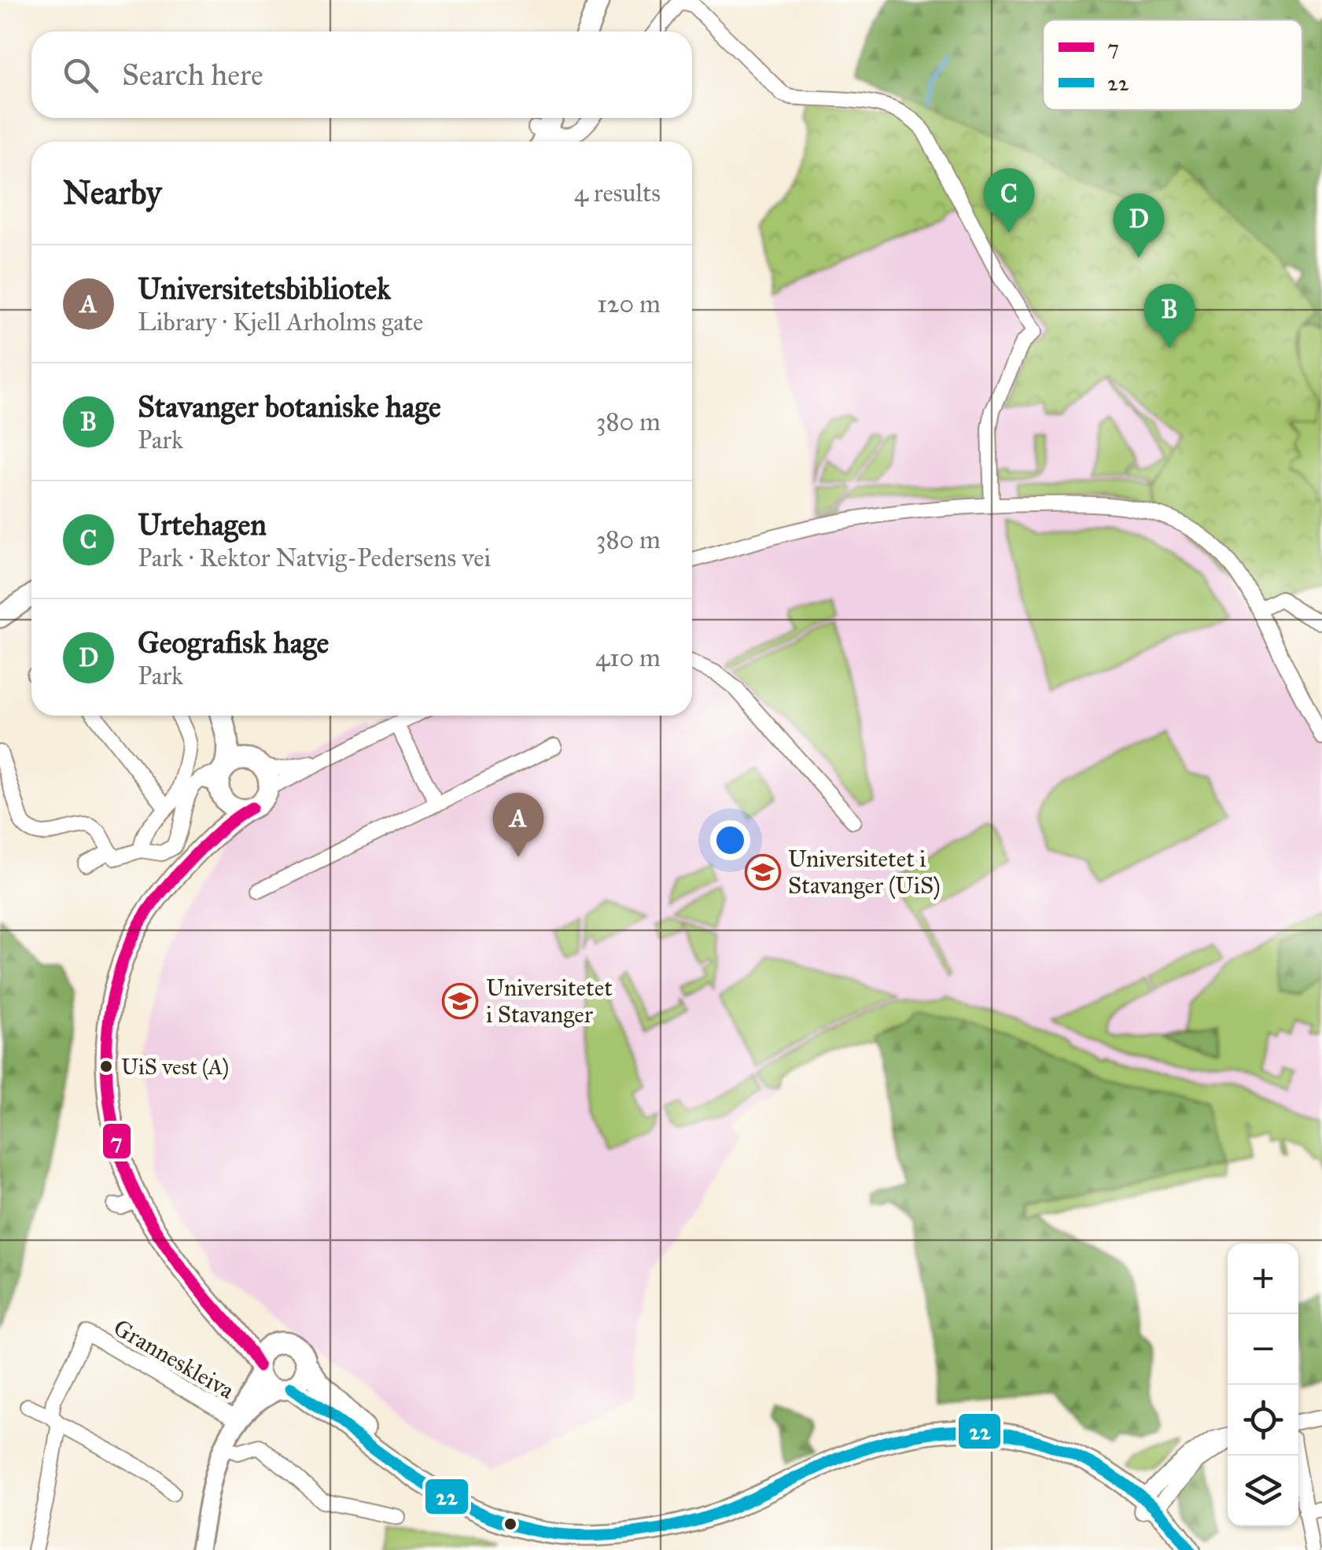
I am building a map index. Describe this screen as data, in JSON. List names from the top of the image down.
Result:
{
  "streets": {
    "street": ["Granneskleiva"]
  },
  "places": {
    "school or university": ["Universitetet i Stavanger (UiS)", "Universitetet i Stavanger"],
    "other": ["UiS vest (A)"]
  },
  "lines": ["transit line 7", "transit line 22"],
  "legend": ["7", "22"],
  "page": {
    "search": "Search here",
    "heading": ["Nearby", "4 results"],
    "pins": [
      "C",
      "D",
      "B",
      "A"
    ],
    "list": [
      {
        "mark": "A",
        "name": "Universitetsbibliotek",
        "note": "Library · Kjell Arholms gate",
        "value": "120 m"
      },
      {
        "mark": "B",
        "name": "Stavanger botaniske hage",
        "note": "Park",
        "value": "380 m"
      },
      {
        "mark": "C",
        "name": "Urtehagen",
        "note": "Park · Rektor Natvig-Pedersens vei",
        "value": "380 m"
      },
      {
        "mark": "D",
        "name": "Geografisk hage",
        "note": "Park",
        "value": "410 m"
      }
    ],
    "map_buttons": ["+", "−"]
  }
}
